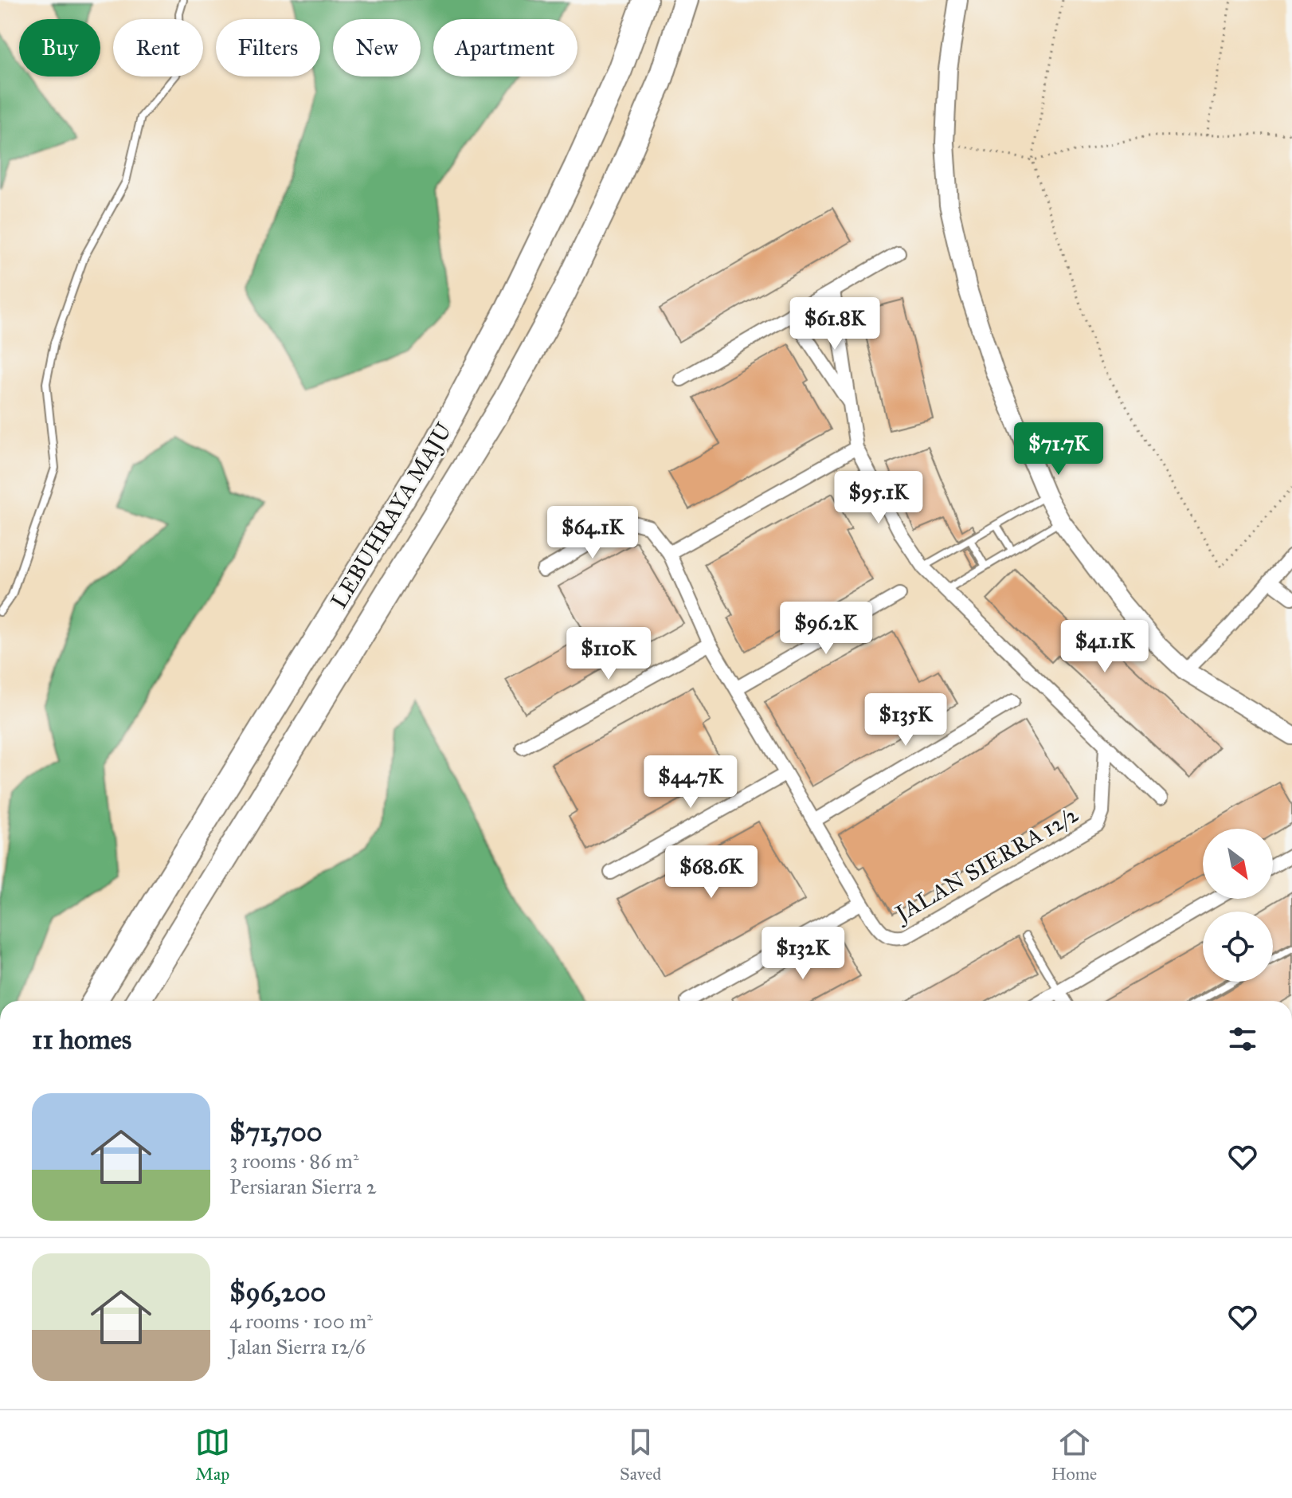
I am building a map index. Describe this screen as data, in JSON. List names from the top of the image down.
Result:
{
  "streets": {
    "highway": ["LEBUHRAYA MAJU"],
    "street": ["JALAN SIERRA 12/2"]
  },
  "north": "bottom right",
  "page": {
    "chip": [
      "Buy",
      "Rent",
      "Filters",
      "New",
      "Apartment"
    ],
    "price": [
      "$61.8K",
      "$71.7K",
      "$95.1K",
      "$64.1K",
      "$96.2K",
      "$41.1K",
      "$110K",
      "$135K",
      "$44.7K",
      "$68.6K",
      "$132K"
    ],
    "heading": "11 homes",
    "list": [
      {
        "name": "$71,700",
        "note": "3 rooms · 86 m² · Persiaran Sierra 2"
      },
      {
        "name": "$96,200",
        "note": "4 rooms · 100 m² · Jalan Sierra 12/6"
      }
    ],
    "tabs": ["Map", "Saved", "Home"]
  }
}
